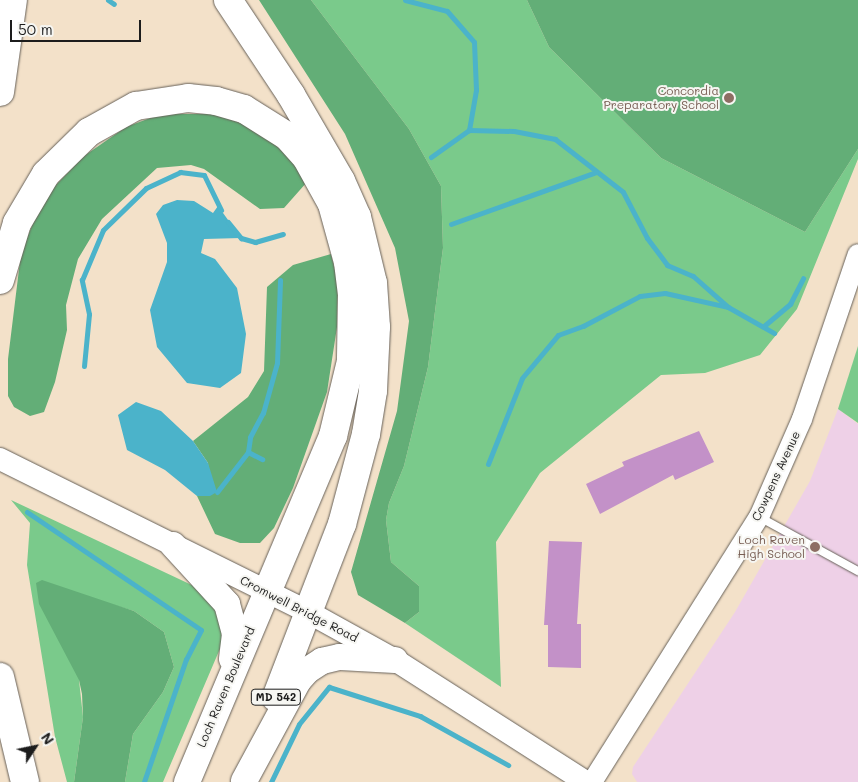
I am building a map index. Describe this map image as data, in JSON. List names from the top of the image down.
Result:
{
  "streets": {
    "main road": ["Cromwell Bridge Road", "Loch Raven Boulevard", "MD 542"],
    "street": ["Cowpens Avenue"]
  },
  "crossings": [
    ["Cromwell Bridge Road", "Loch Raven Boulevard"],
    ["Cromwell Bridge Road", "MD 542"]
  ],
  "places": ["Concordia Preparatory School", "Loch Raven High School"],
  "scale_bar": "50 m",
  "north": "top right"
}
